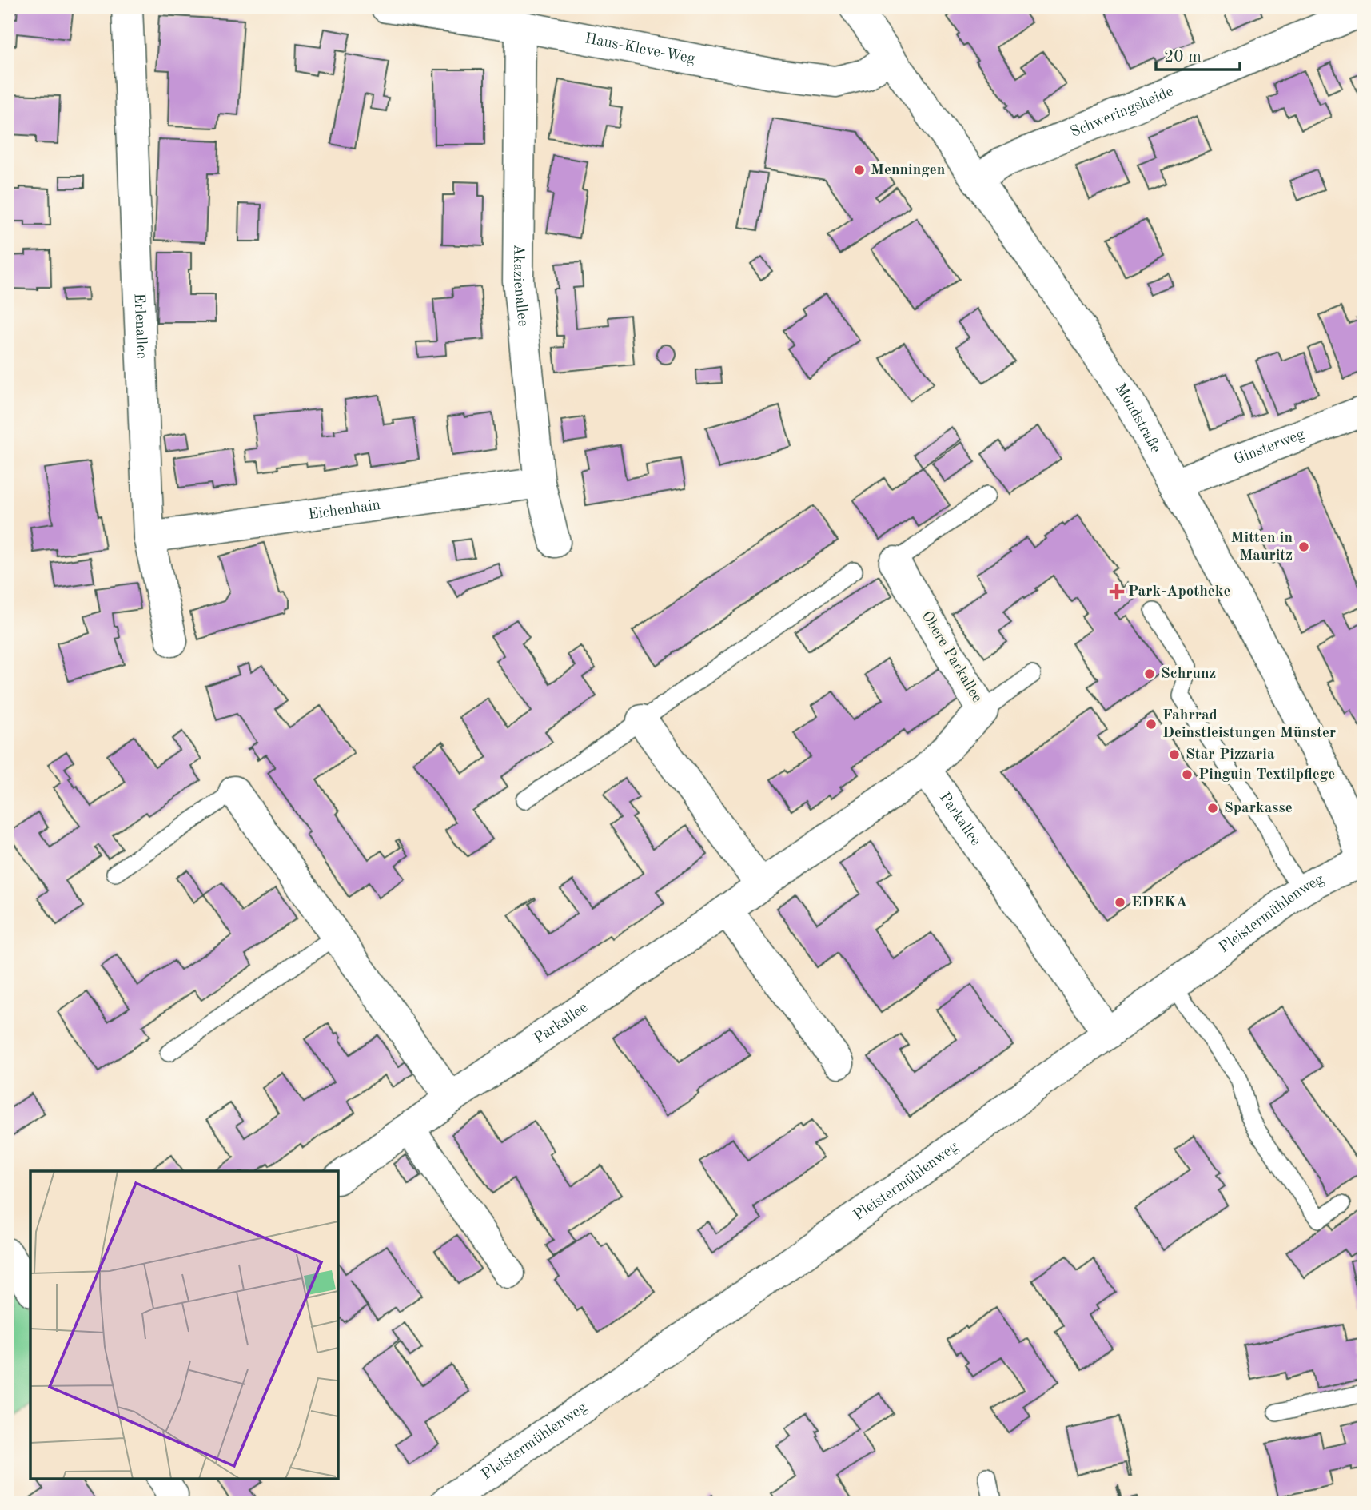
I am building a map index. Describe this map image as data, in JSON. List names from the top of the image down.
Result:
{
  "streets": {
    "street": [
      "Haus-Kleve-Weg",
      "Schweringsheide",
      "Akazienallee",
      "Erlenallee",
      "Mondstraße",
      "Ginsterweg",
      "Eichenhain",
      "Obere Parkallee",
      "Parkallee",
      "Pleistermühlenweg"
    ]
  },
  "crossings": [
    ["Haus-Kleve-Weg", "Akazienallee"],
    ["Haus-Kleve-Weg", "Mondstraße"],
    ["Schweringsheide", "Mondstraße"],
    ["Akazienallee", "Eichenhain"],
    ["Erlenallee", "Eichenhain"],
    ["Mondstraße", "Ginsterweg"],
    ["Mondstraße", "Pleistermühlenweg"],
    ["Obere Parkallee", "Parkallee"],
    ["Parkallee", "Pleistermühlenweg"]
  ],
  "places": {
    "other": [
      "Menningen",
      "Mitten in Mauritz",
      "Schrunz",
      "Fahrrad Deinstleistungen Münster",
      "Star Pizzaria",
      "Pinguin Textilpflege",
      "Sparkasse",
      "EDEKA"
    ],
    "health": ["Park-Apotheke"]
  },
  "scale_bar": "20 m"
}
